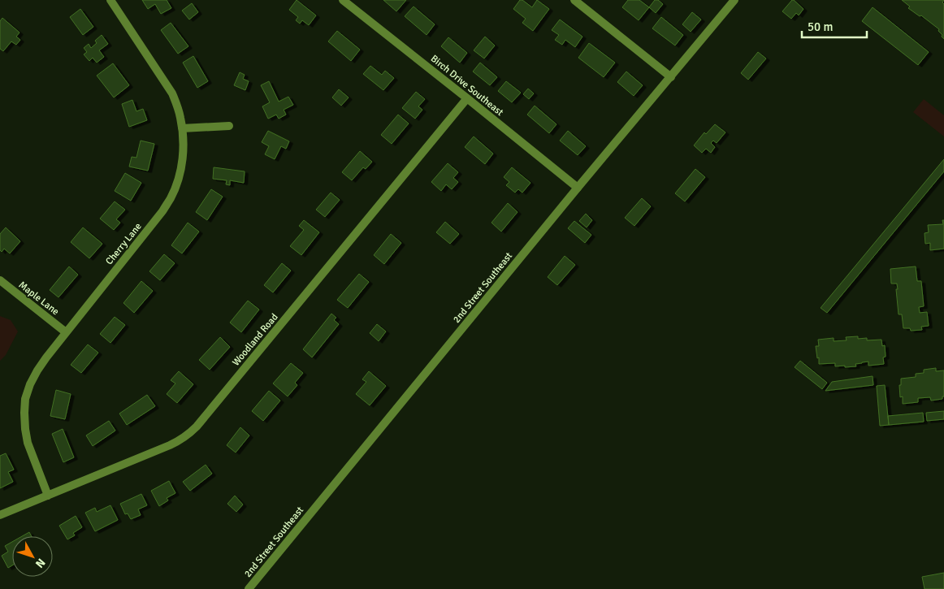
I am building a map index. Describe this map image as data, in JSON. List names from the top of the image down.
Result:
{
  "streets": {
    "street": [
      "Birch Drive Southeast",
      "Cherry Lane",
      "2nd Street Southeast",
      "Maple Lane",
      "Woodland Road"
    ]
  },
  "crossings": [
    ["Birch Drive Southeast", "2nd Street Southeast"],
    ["Birch Drive Southeast", "Woodland Road"],
    ["Cherry Lane", "Maple Lane"],
    ["Cherry Lane", "Woodland Road"]
  ],
  "scale_bar": "50 m",
  "north": "bottom right"
}
